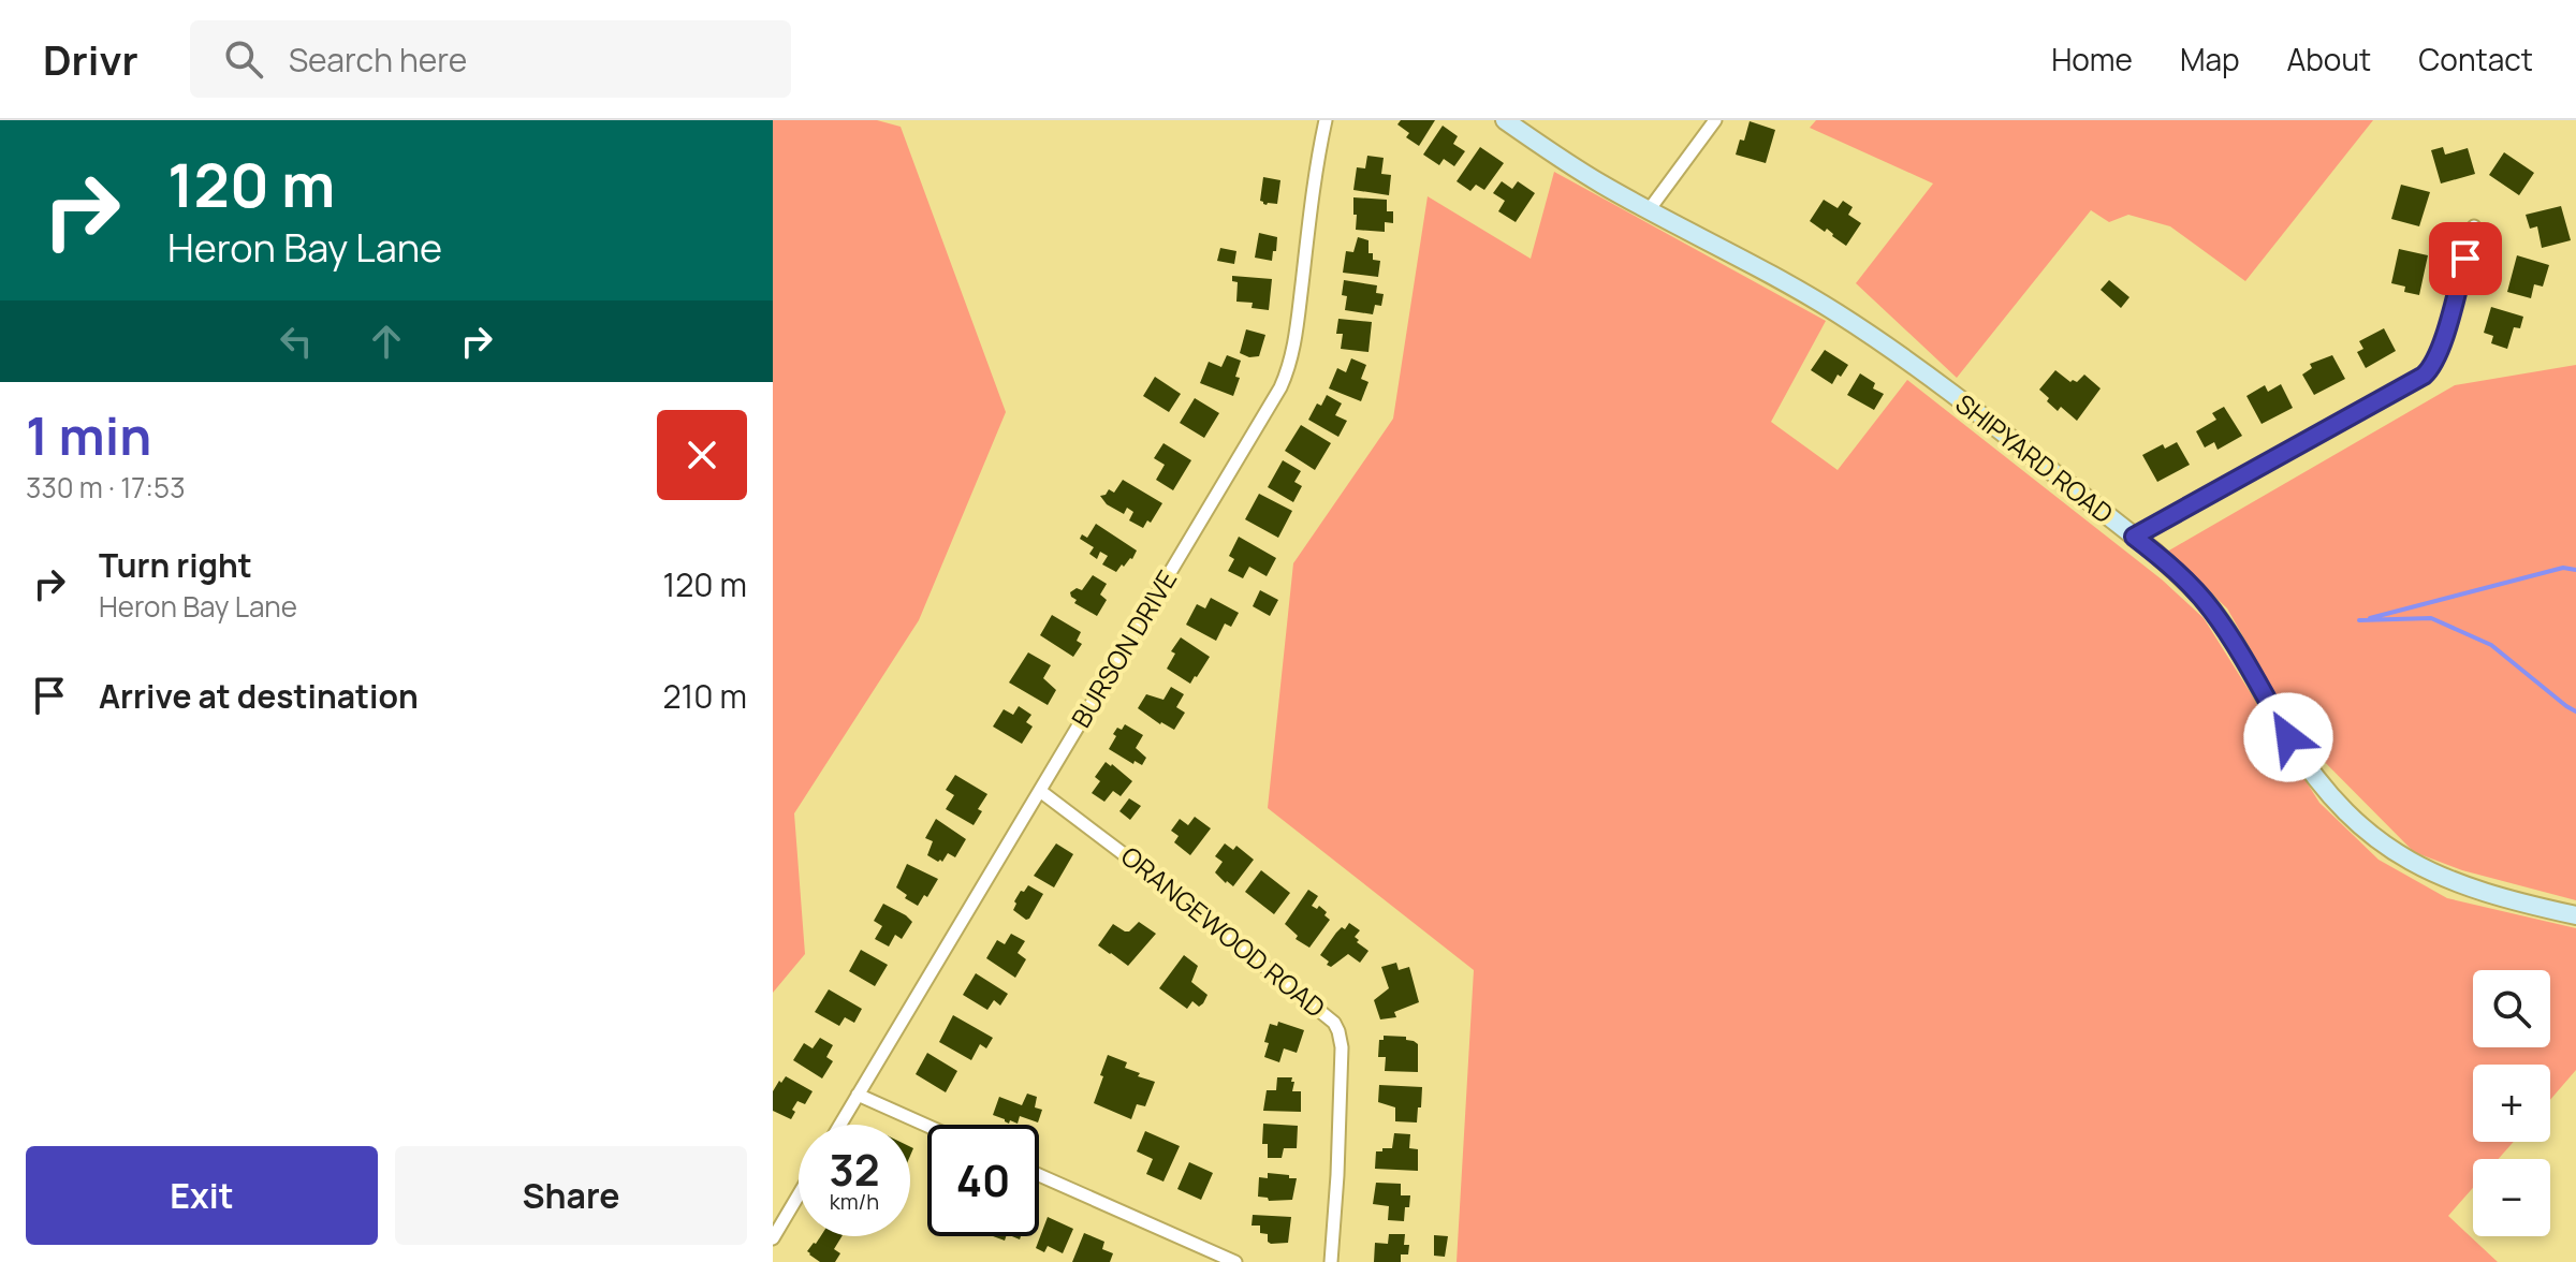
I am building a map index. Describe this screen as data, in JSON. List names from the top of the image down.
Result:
{
  "streets": {
    "street": ["SHIPYARD ROAD", "BURSON DRIVE", "ORANGEWOOD ROAD"]
  },
  "crossings": [
    ["BURSON DRIVE", "ORANGEWOOD ROAD"]
  ],
  "page": {
    "header": "Drivr",
    "search": "Search here",
    "nav": [
      "Home",
      "Map",
      "About",
      "Contact"
    ],
    "turn": ["120 m", "Heron Bay Lane"],
    "heading": ["1 min", "330 m · 17:53"],
    "list": [
      {
        "name": "Turn right",
        "note": "Heron Bay Lane",
        "value": "120 m"
      },
      {
        "name": "Arrive at destination",
        "value": "210 m"
      }
    ],
    "map_buttons": ["+", "−"],
    "speed": "32 km/h",
    "limit": "40",
    "buttons": ["Exit", "Share"]
  }
}
